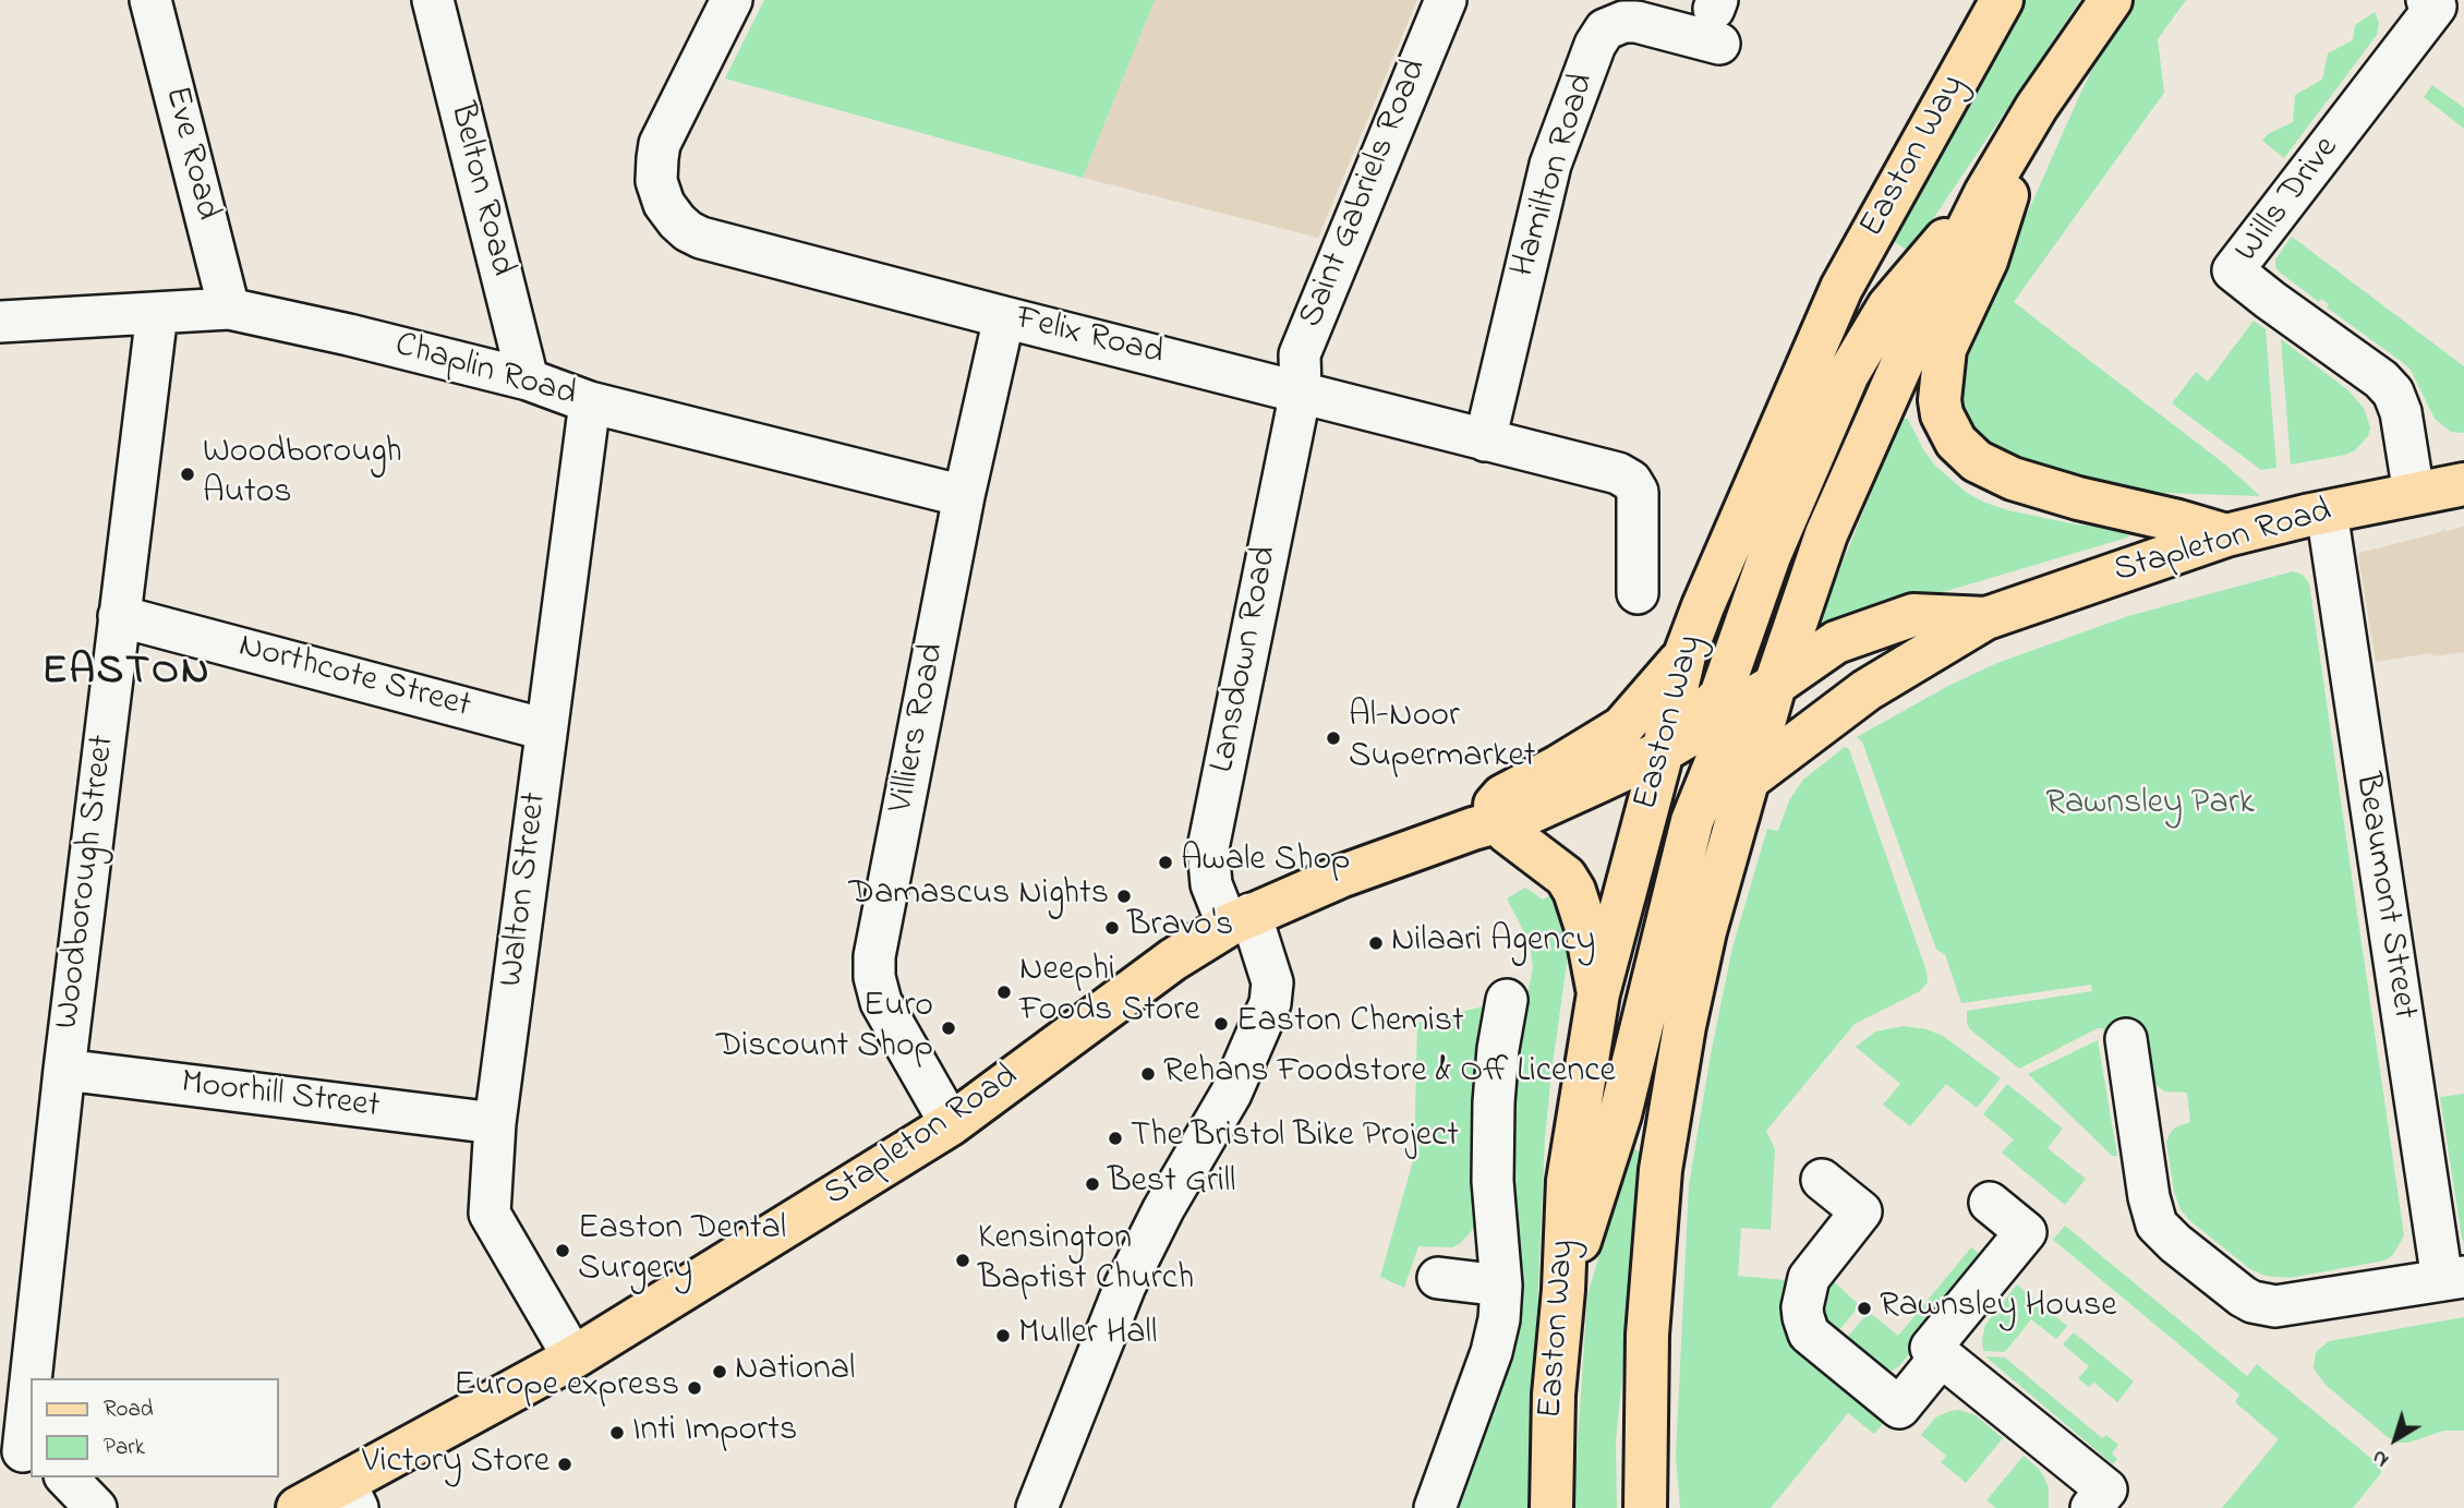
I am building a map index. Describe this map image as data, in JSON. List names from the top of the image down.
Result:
{
  "streets": {
    "main road": ["Easton Way", "Stapleton Road"],
    "street": [
      "Eve Road",
      "Hamilton Road",
      "Belton Road",
      "Saint Gabriels Road",
      "Wills Drive",
      "Felix Road",
      "Chaplin Road",
      "Lansdown Road",
      "Northcote Street",
      "Villiers Road",
      "Woodborough Street",
      "Walton Street",
      "Beaumont Street",
      "Moorhill Street"
    ]
  },
  "crossings": [
    ["Eve Road", "Chaplin Road"],
    ["Easton Way", "Stapleton Road"],
    ["Hamilton Road", "Felix Road"],
    ["Belton Road", "Chaplin Road"],
    ["Saint Gabriels Road", "Felix Road"],
    ["Saint Gabriels Road", "Lansdown Road"],
    ["Wills Drive", "Stapleton Road"],
    ["Felix Road", "Lansdown Road"],
    ["Felix Road", "Villiers Road"],
    ["Chaplin Road", "Villiers Road"],
    ["Chaplin Road", "Woodborough Street"],
    ["Chaplin Road", "Walton Street"],
    ["Stapleton Road", "Lansdown Road"],
    ["Stapleton Road", "Villiers Road"],
    ["Stapleton Road", "Walton Street"],
    ["Stapleton Road", "Beaumont Street"],
    ["Northcote Street", "Woodborough Street"],
    ["Northcote Street", "Walton Street"],
    ["Woodborough Street", "Moorhill Street"],
    ["Walton Street", "Moorhill Street"]
  ],
  "districts": ["EASTON"],
  "parks": ["Rawnsley Park"],
  "places": [
    "Woodborough Autos",
    "Al-Noor Supermarket",
    "Awale Shop",
    "Damascus Nights",
    "Bravo's",
    "Nilaari Agency",
    "Neephi Foods Store",
    "Easton Chemist",
    "Euro Discount Shop",
    "Rehans Foodstore & Off Licence",
    "The Bristol Bike Project",
    "Best Grill",
    "Easton Dental Surgery",
    "Kensington Baptist Church",
    "Rawnsley House",
    "Muller Hall",
    "National",
    "Europe express",
    "Inti Imports",
    "Victory Store"
  ],
  "legend": ["Road", "Park"],
  "north": "bottom left"
}
